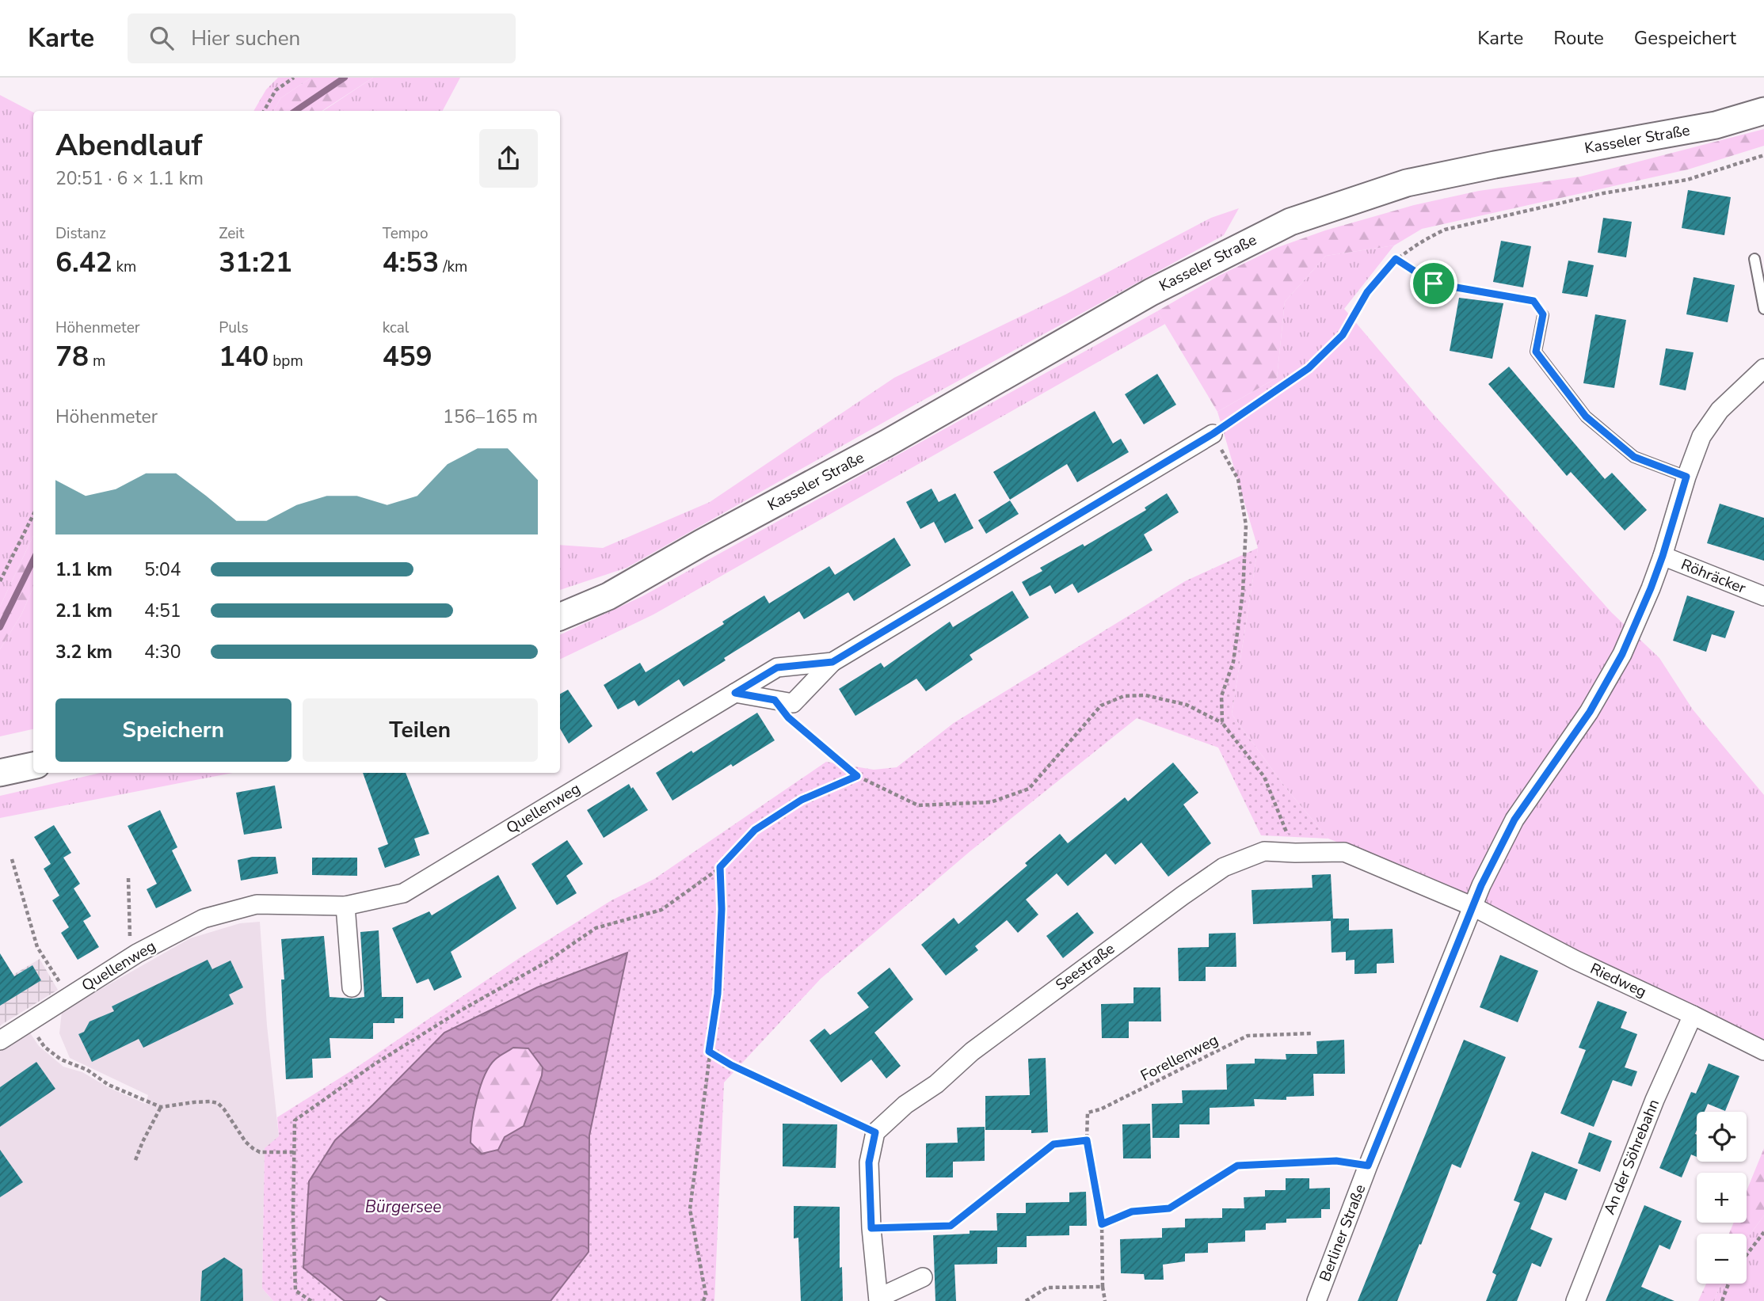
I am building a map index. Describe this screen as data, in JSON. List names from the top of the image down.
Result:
{
  "streets": {
    "main road": ["Kasseler Straße"],
    "street": [
      "Röhräcker",
      "Quellenweg",
      "Seestraße",
      "Riedweg",
      "An der Söhrebahn",
      "Berliner Straße"
    ],
    "path": ["Forellenweg"]
  },
  "crossings": [
    ["Röhräcker", "Berliner Straße"],
    ["Seestraße", "Riedweg"],
    ["Seestraße", "Berliner Straße"],
    ["Riedweg", "An der Söhrebahn"],
    ["Riedweg", "Berliner Straße"]
  ],
  "water": ["Bürgersee"],
  "page": {
    "header": "Karte",
    "search": "Hier suchen",
    "nav": ["Karte", "Route", "Gespeichert"],
    "heading": ["Abendlauf", "20:51 · 6 × 1.1 km"],
    "stats": [
      ["Distanz", "6.42 km"],
      ["Zeit", "31:21"],
      ["Tempo", "4:53 /km"],
      ["Höhenmeter", "78 m"],
      ["Puls", "140 bpm"],
      ["kcal", "459"]
    ],
    "chart": ["Höhenmeter", "156–165 m"],
    "list": [
      {
        "name": "1.1 km",
        "note": "5:04"
      },
      {
        "name": "2.1 km",
        "note": "4:51"
      },
      {
        "name": "3.2 km",
        "note": "4:30"
      }
    ],
    "buttons": ["Speichern", "Teilen"],
    "map_buttons": ["+", "−"]
  }
}
